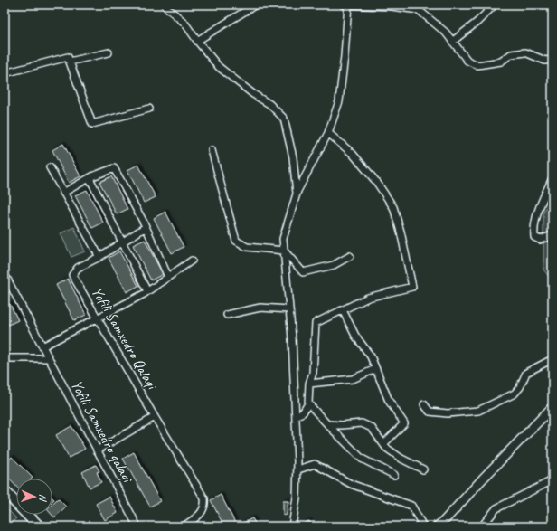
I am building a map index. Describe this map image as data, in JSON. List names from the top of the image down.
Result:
{
  "streets": {
    "street": ["Yofili Samxedro Qalaqi", "Yofili Samxedro qalaqi"]
  },
  "crossings": [
    ["Yofili Samxedro Qalaqi", "Yofili Samxedro qalaqi"]
  ],
  "north": "right"
}
